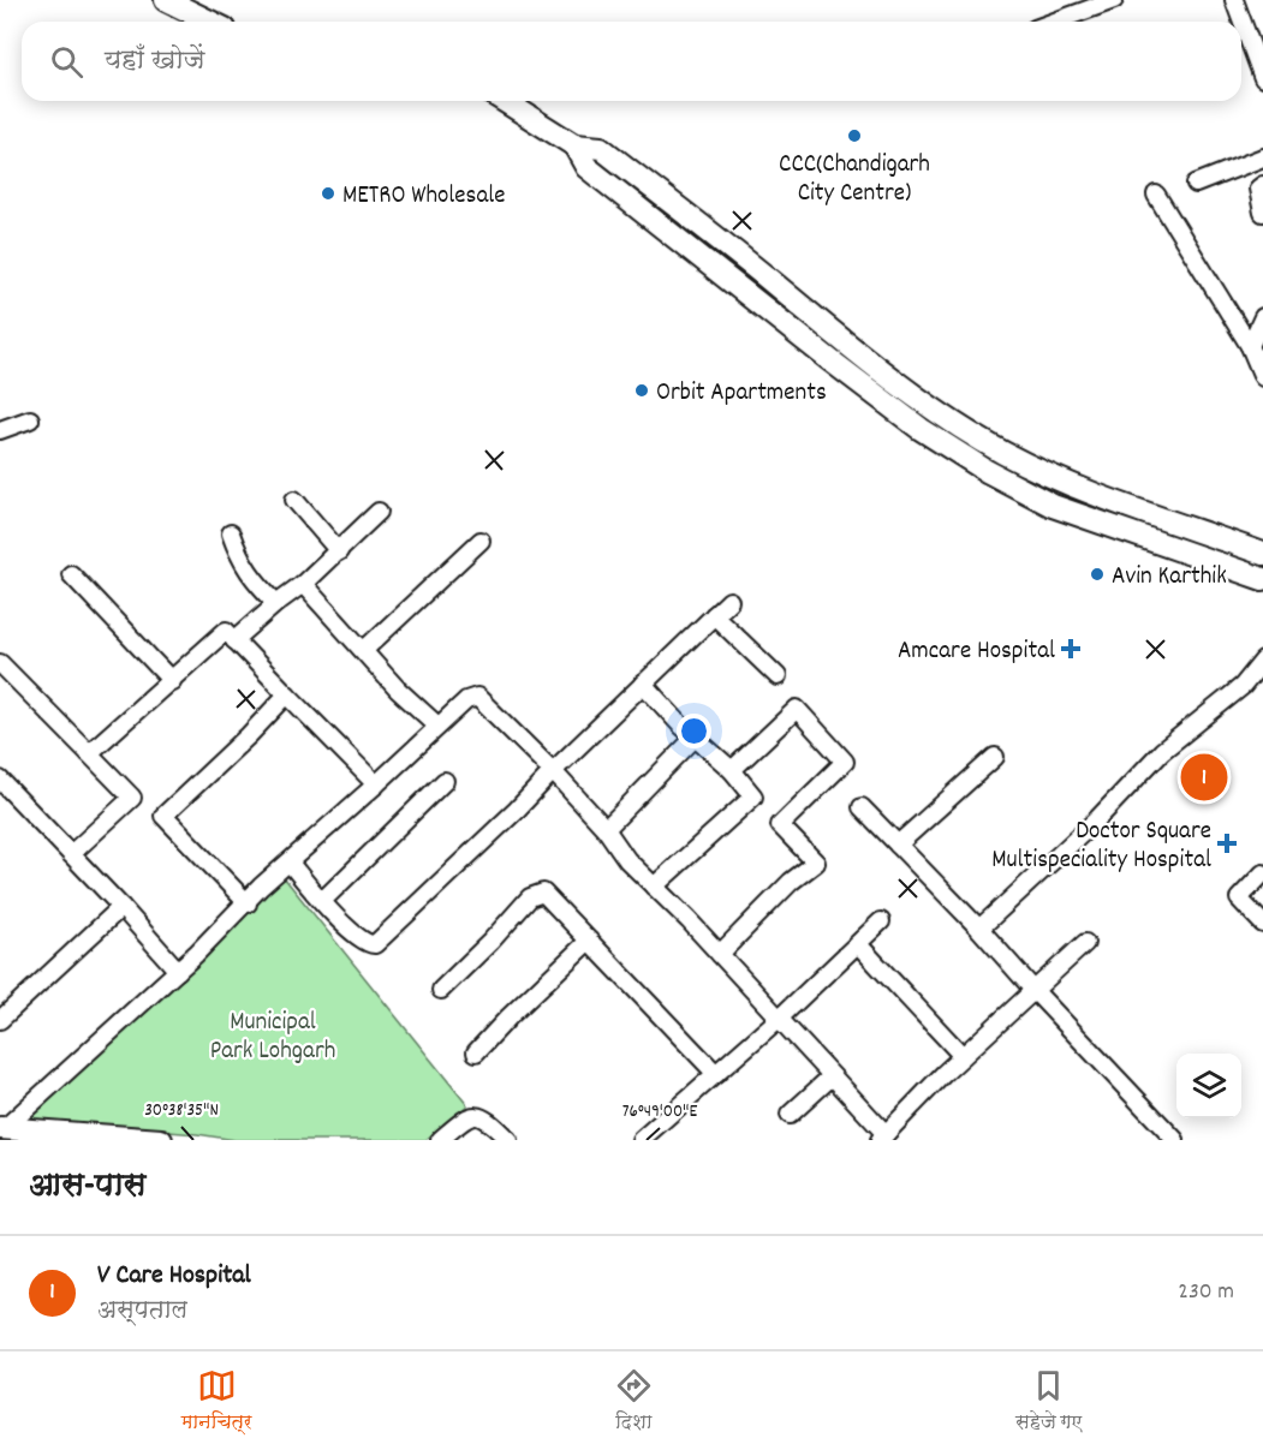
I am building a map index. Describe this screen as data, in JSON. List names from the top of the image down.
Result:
{
  "parks": ["Municipal Park Lohgarh"],
  "places": {
    "other": [
      "CCC(Chandigarh City Centre)",
      "METRO Wholesale",
      "Orbit Apartments",
      "Avin Karthik"
    ],
    "health": ["Amcare Hospital", "Doctor Square Multispeciality Hospital"]
  },
  "page": {
    "search": "यहाँ खोजें",
    "pins": "1",
    "heading": "आस-पास",
    "list": [
      {
        "mark": "1",
        "name": "V Care Hospital",
        "note": "अस्पताल",
        "value": "230 m"
      }
    ],
    "nav": ["मानचित्र", "दिशा", "सहेजे गए"]
  },
  "coordinates": ["30°38'35\"N", "76°49'00\"E"]
}
